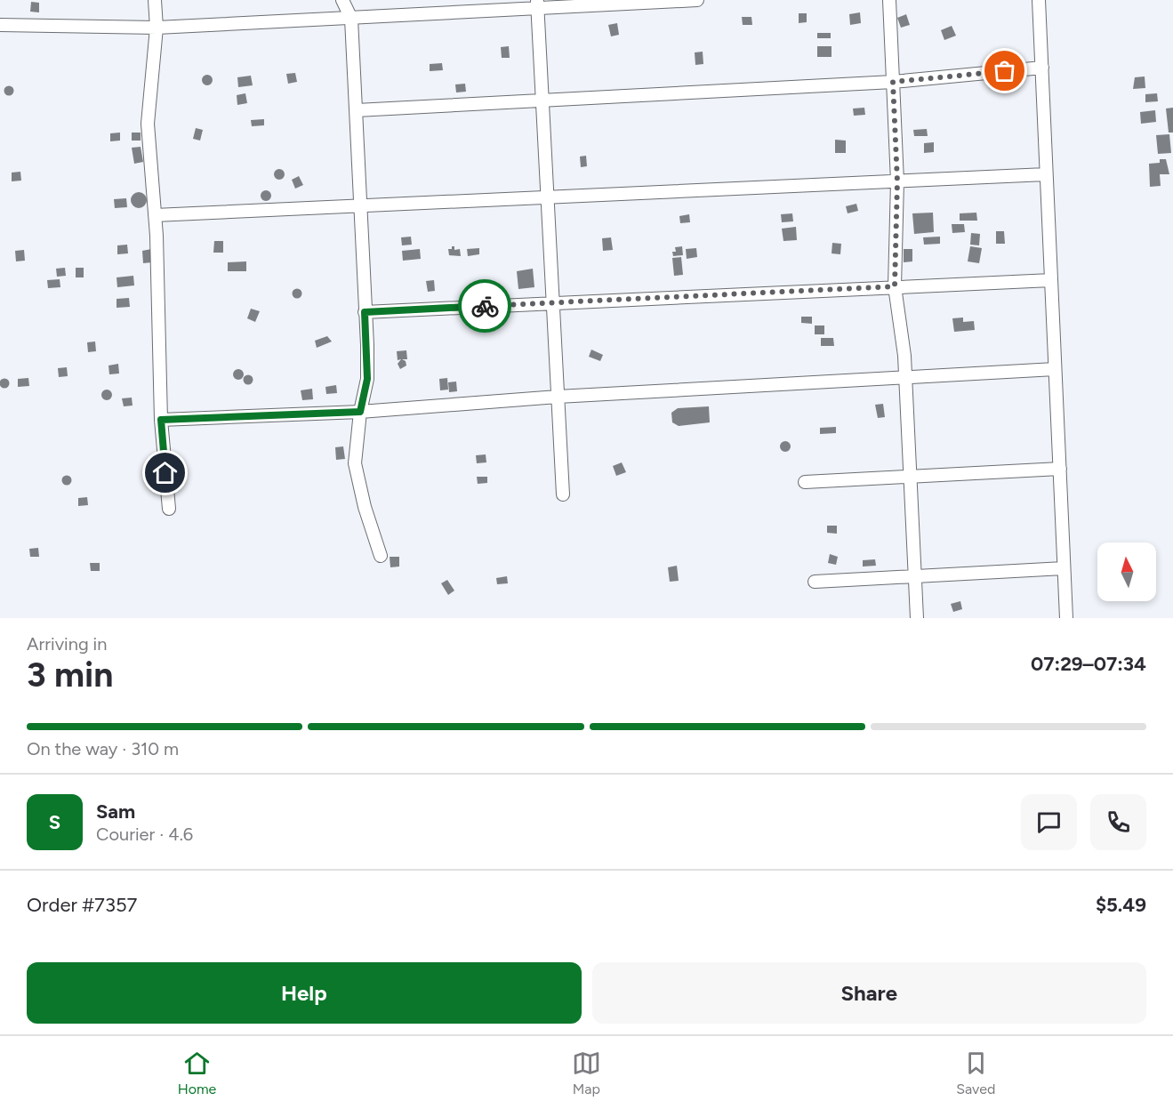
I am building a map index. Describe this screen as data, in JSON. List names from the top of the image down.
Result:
{
  "north": "top",
  "page": {
    "heading": ["3 min", "Arriving in", "07:29–07:34"],
    "panel": [
      "Sam",
      "Courier · 4.6",
      "Order #7357",
      "$5.49"
    ],
    "bar": "On the way · 310 m",
    "round": "S",
    "buttons": ["Help", "Share"],
    "tabs": ["Home", "Map", "Saved"]
  }
}
